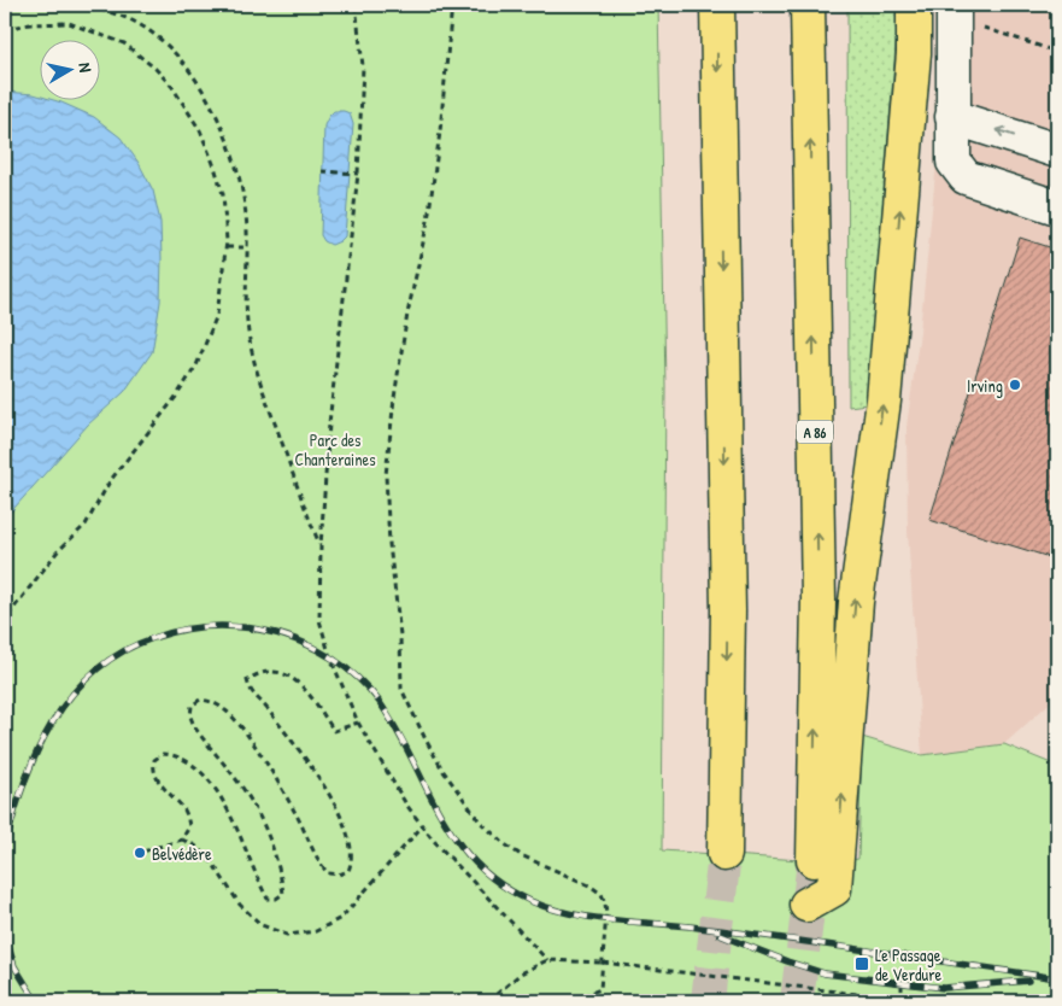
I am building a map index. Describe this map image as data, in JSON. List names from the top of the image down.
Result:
{
  "streets": {
    "highway": ["A 86"]
  },
  "parks": ["Parc des Chanteraines"],
  "places": {
    "other": ["Irving", "Belvédère"],
    "transit": ["Le Passage de Verdure"]
  },
  "north": "right"
}
